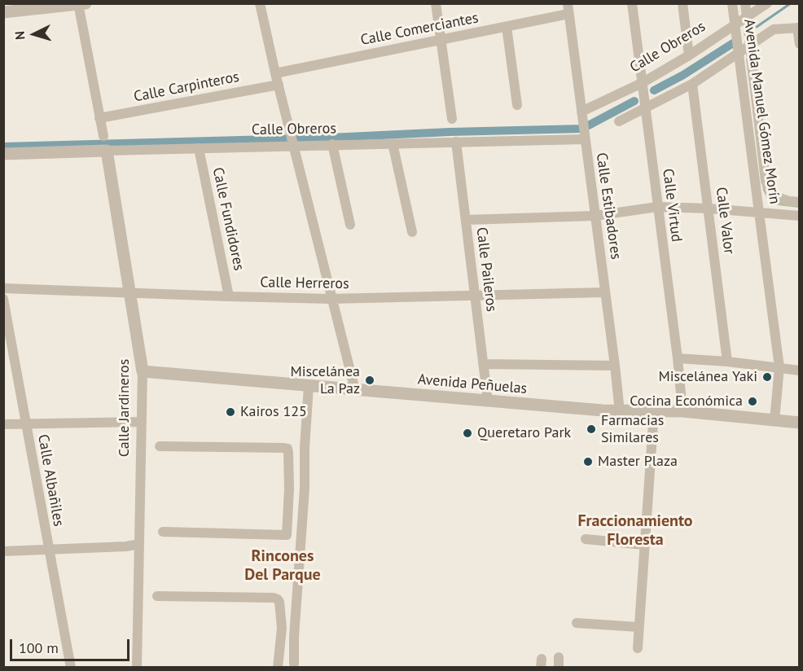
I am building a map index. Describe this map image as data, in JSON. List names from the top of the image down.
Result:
{
  "streets": {
    "street": [
      "Calle Comerciantes",
      "Calle Obreros",
      "Calle Carpinteros",
      "Avenida Manuel Gómez Morín",
      "Calle Virtud",
      "Calle Estibadores",
      "Calle Fundidores",
      "Calle Valor",
      "Calle Paileros",
      "Calle Herreros",
      "Avenida Peñuelas",
      "Calle Jardineros",
      "Calle Albañiles"
    ]
  },
  "crossings": [
    ["Calle Comerciantes", "Calle Estibadores"],
    ["Calle Obreros", "Avenida Manuel Gómez Morín"],
    ["Calle Obreros", "Calle Virtud"],
    ["Calle Obreros", "Calle Estibadores"],
    ["Calle Obreros", "Calle Fundidores"],
    ["Calle Obreros", "Calle Paileros"],
    ["Calle Obreros", "Calle Jardineros"],
    ["Calle Virtud", "Avenida Peñuelas"],
    ["Calle Estibadores", "Calle Herreros"],
    ["Calle Estibadores", "Avenida Peñuelas"],
    ["Calle Fundidores", "Calle Herreros"],
    ["Calle Paileros", "Calle Herreros"],
    ["Calle Paileros", "Avenida Peñuelas"],
    ["Calle Herreros", "Calle Jardineros"],
    ["Avenida Peñuelas", "Calle Jardineros"]
  ],
  "districts": ["Fraccionamiento Floresta", "Rincones Del Parque"],
  "places": [
    "Miscelánea Yaki",
    "Miscelánea La Paz",
    "Cocina Económica",
    "Kairos 125",
    "Farmacias Similares",
    "Queretaro Park",
    "Master Plaza"
  ],
  "scale_bar": "100 m",
  "north": "left"
}
